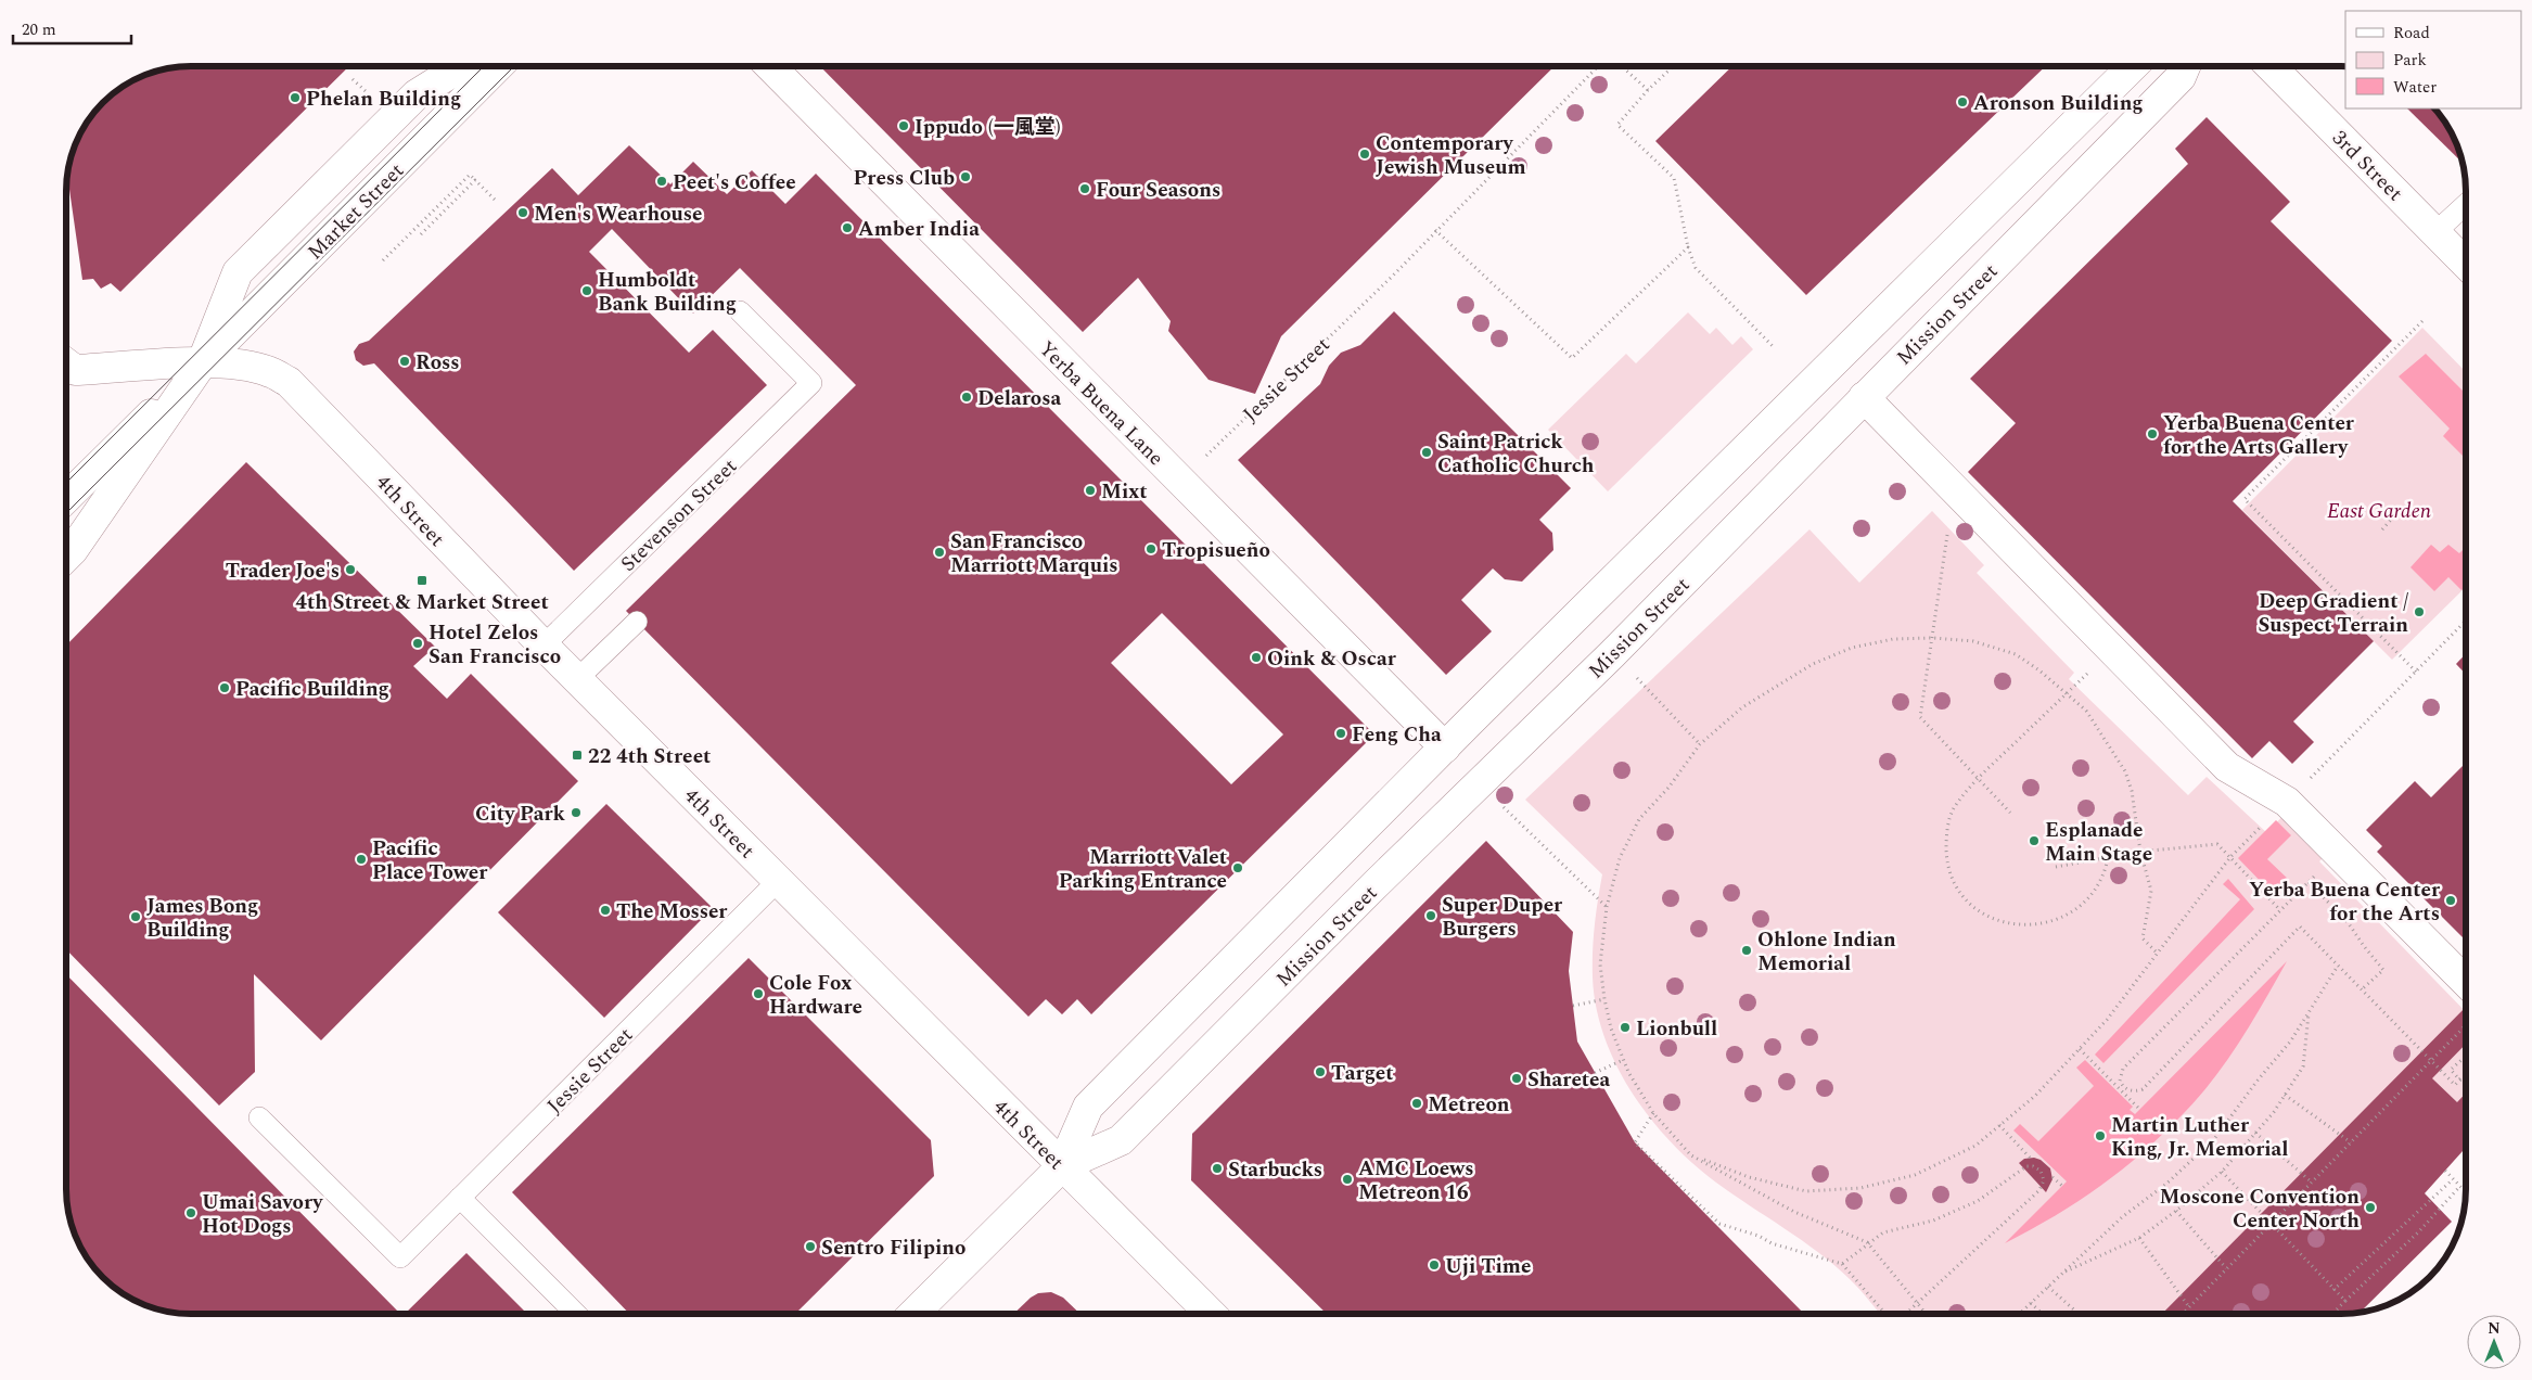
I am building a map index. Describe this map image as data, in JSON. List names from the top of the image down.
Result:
{
  "streets": {
    "street": [
      "3rd Street",
      "Market Street",
      "Mission Street",
      "Yerba Buena Lane",
      "4th Street"
    ],
    "lane": ["Jessie Street", "Stevenson Street"]
  },
  "crossings": [
    ["Market Street", "4th Street"],
    ["Mission Street", "Yerba Buena Lane"],
    ["Mission Street", "4th Street"],
    ["Jessie Street", "Yerba Buena Lane"],
    ["Jessie Street", "4th Street"],
    ["4th Street", "Stevenson Street"]
  ],
  "parks": ["East Garden"],
  "places": {
    "other": [
      "Phelan Building",
      "Aronson Building",
      "Ippudo (一風堂)",
      "Contemporary Jewish Museum",
      "Press Club",
      "Peet's Coffee",
      "Four Seasons",
      "Men's Wearhouse",
      "Amber India",
      "Humboldt Bank Building",
      "Ross",
      "Delarosa",
      "Yerba Buena Center for the Arts Gallery",
      "Saint Patrick Catholic Church",
      "Mixt",
      "Tropisueño",
      "San Francisco Marriott Marquis",
      "Trader Joe's",
      "Deep Gradient / Suspect Terrain",
      "Hotel Zelos San Francisco",
      "Oink & Oscar",
      "Pacific Building",
      "Feng Cha",
      "City Park",
      "Esplanade Main Stage",
      "Pacific Place Tower",
      "Marriott Valet Parking Entrance",
      "Yerba Buena Center for the Arts",
      "The Mosser",
      "Super Duper Burgers",
      "James Bong Building",
      "Ohlone Indian Memorial",
      "Cole Fox Hardware",
      "Lionbull",
      "Target",
      "Sharetea",
      "Metreon",
      "Martin Luther King, Jr. Memorial",
      "Starbucks",
      "AMC Loews Metreon 16",
      "Moscone Convention Center North",
      "Umai Savory Hot Dogs",
      "Sentro Filipino",
      "Uji Time"
    ],
    "transit": ["4th Street & Market Street", "22 4th Street"]
  },
  "legend": ["Road", "Park", "Water"],
  "scale_bar": "20 m",
  "north": "top"
}
